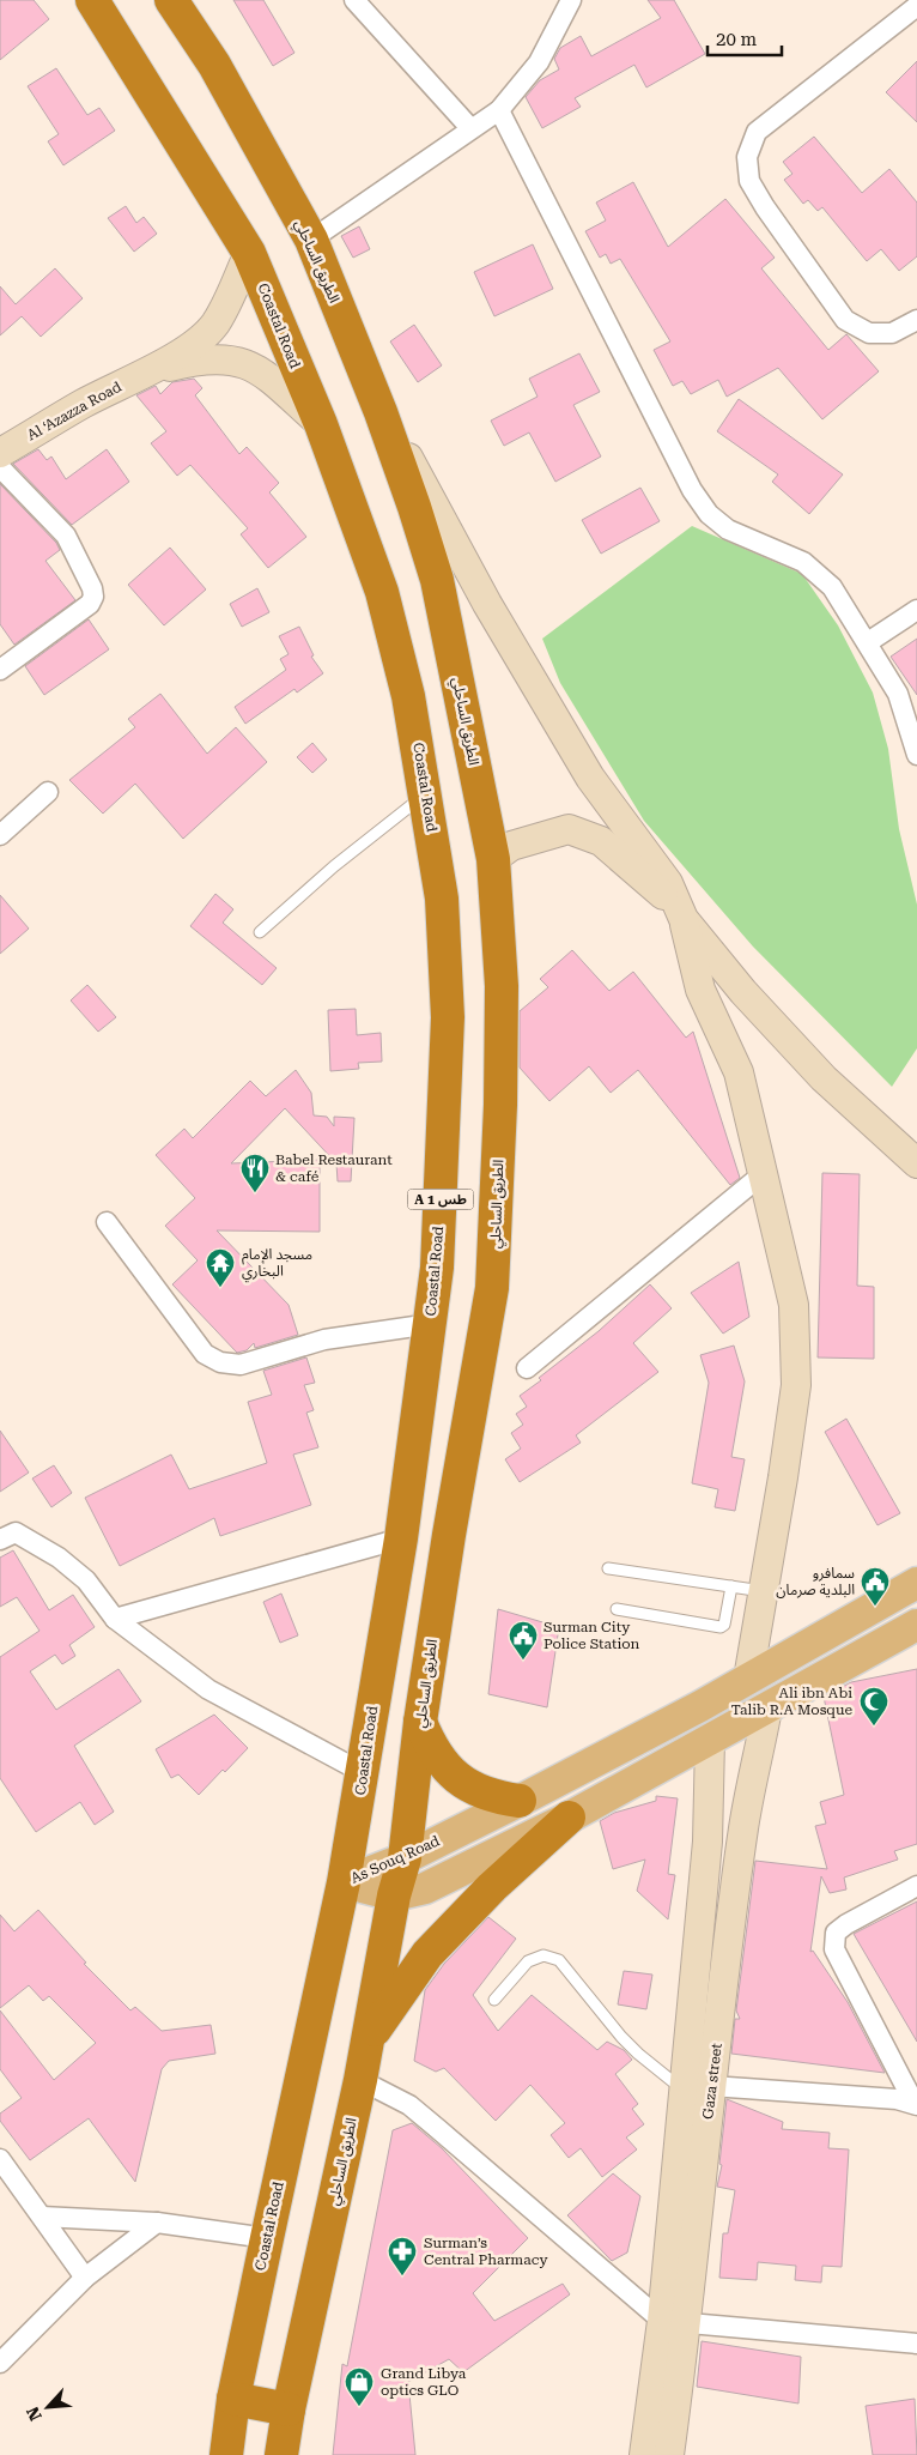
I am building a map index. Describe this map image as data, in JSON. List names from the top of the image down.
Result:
{
  "streets": {
    "highway": ["الطريق الساحلي", "Coastal Road", "A 1 طس"],
    "main road": ["As Souq Road"],
    "street": ["Al ‘Azazza Road", "Gaza street"]
  },
  "crossings": [
    ["الطريق الساحلي", "As Souq Road"],
    ["Coastal Road", "Al ‘Azazza Road"],
    ["Coastal Road", "As Souq Road"],
    ["As Souq Road", "Gaza street"]
  ],
  "places": {
    "restaurant": ["Babel Restaurant & café"],
    "temple": ["مسجد الإمام البخاري"],
    "public building": ["سمافرو البلدية صرمان", "Surman City Police Station"],
    "mosque": ["Ali ibn Abi Talib R.A Mosque"],
    "pharmacy": ["Surman’s Central Pharmacy"],
    "shop": ["Grand Libya optics GLO"]
  },
  "scale_bar": "20 m",
  "north": "bottom left"
}
